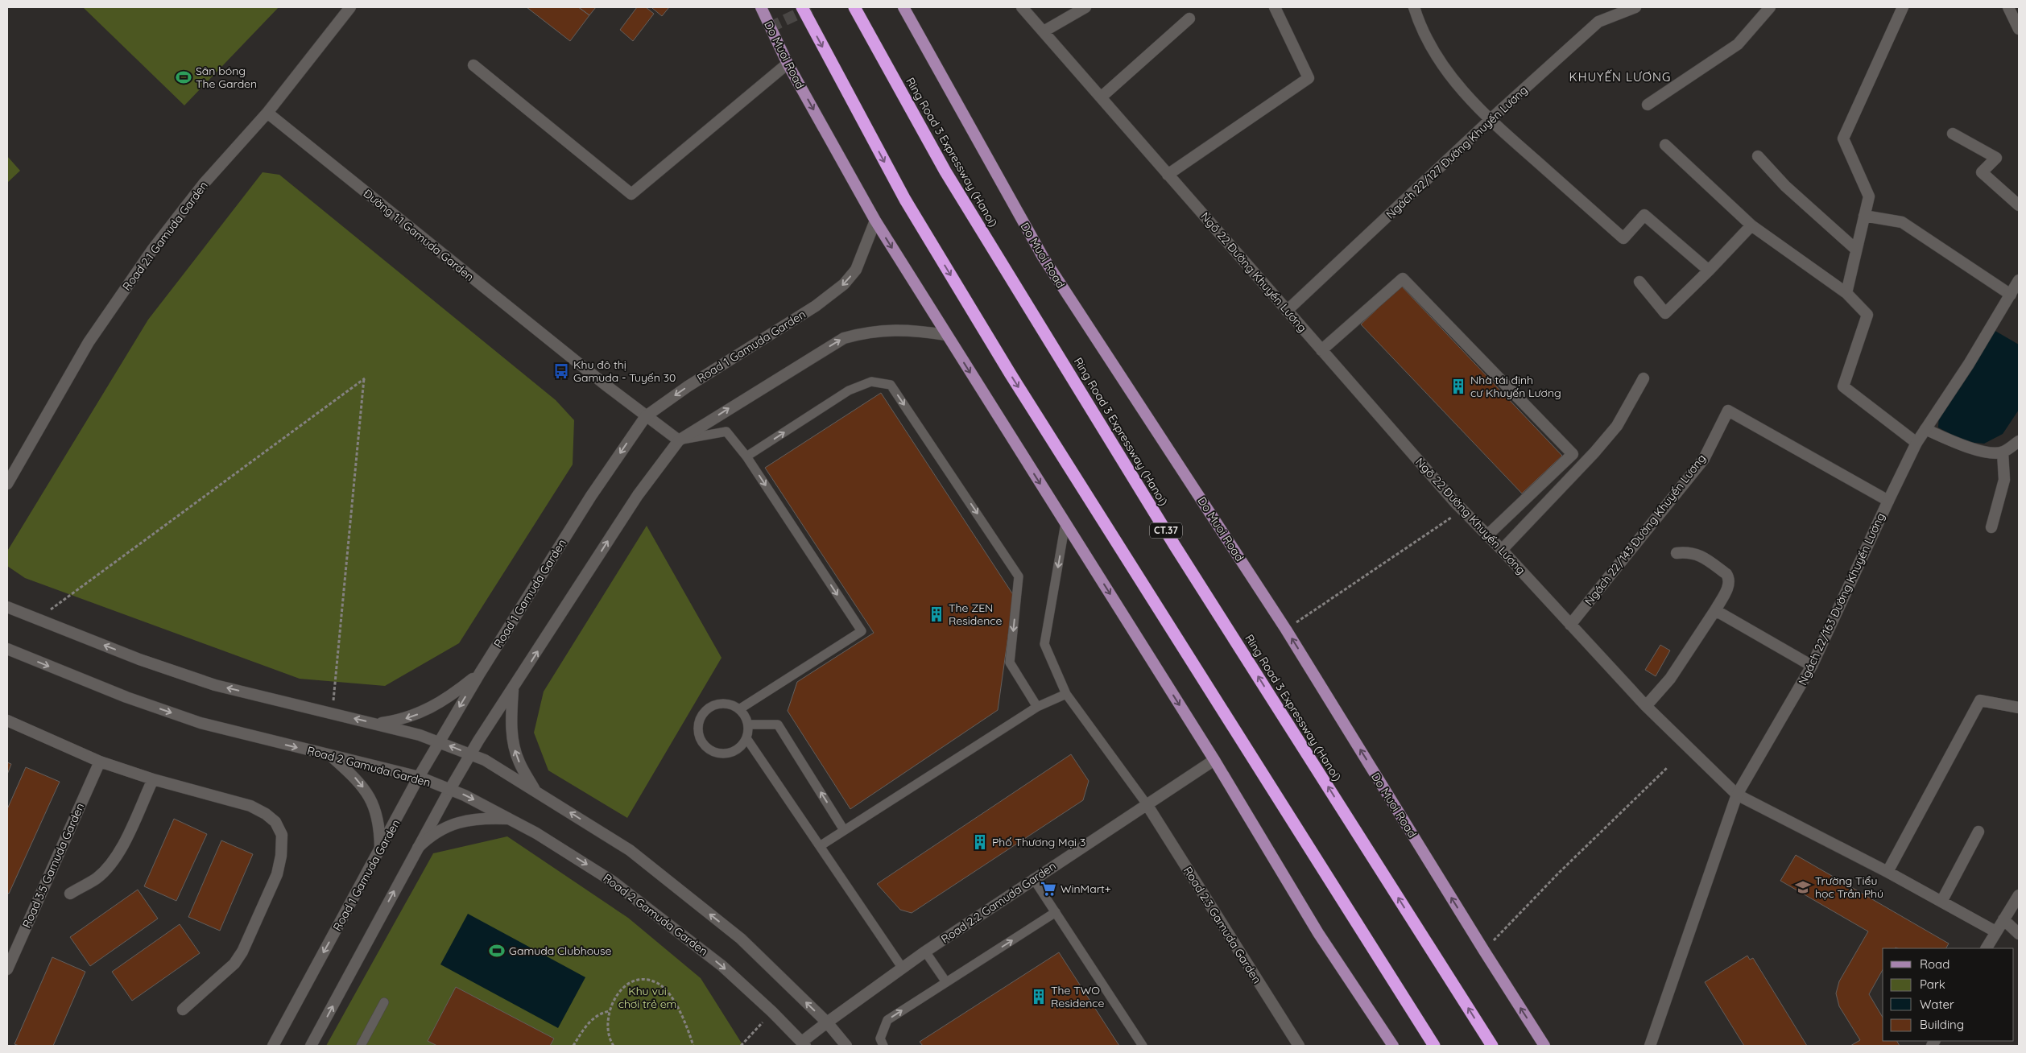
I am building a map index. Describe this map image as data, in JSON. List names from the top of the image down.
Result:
{
  "streets": {
    "highway": ["Ring Road 3 Expressway (Hanoi)", "CT.37"],
    "main road": ["Do Muoi Road"],
    "street": [
      "Ngách 22/127 Đường Khuyến Lương",
      "Đường 1.1 Gamuda Garden",
      "Road 2.1 Gamuda Garden",
      "Ngõ 22 Đường Khuyến Lương",
      "Road 1 Gamuda Garden",
      "Ngách 22/143 Đường Khuyến Lương",
      "Ngách 22/163 Đường Khuyến Lương",
      "Road 2 Gamuda Garden",
      "Road 3.5 Gamuda Garden",
      "Road 2.2 Gamuda Garden",
      "Road 2.3 Gamuda Garden"
    ]
  },
  "crossings": [
    ["Do Muoi Road", "Road 1 Gamuda Garden"],
    ["Do Muoi Road", "Road 2.2 Gamuda Garden"],
    ["Ngách 22/127 Đường Khuyến Lương", "Ngõ 22 Đường Khuyến Lương"],
    ["Đường 1.1 Gamuda Garden", "Road 2.1 Gamuda Garden"],
    ["Đường 1.1 Gamuda Garden", "Road 1 Gamuda Garden"],
    ["Ngõ 22 Đường Khuyến Lương", "Ngách 22/143 Đường Khuyến Lương"],
    ["Ngõ 22 Đường Khuyến Lương", "Ngách 22/163 Đường Khuyến Lương"],
    ["Road 1 Gamuda Garden", "Road 2 Gamuda Garden"],
    ["Ngách 22/143 Đường Khuyến Lương", "Ngách 22/163 Đường Khuyến Lương"],
    ["Road 2 Gamuda Garden", "Road 2.2 Gamuda Garden"],
    ["Road 2.2 Gamuda Garden", "Road 2.3 Gamuda Garden"]
  ],
  "districts": ["KHUYẾN LƯƠNG"],
  "parks": ["Khu vui chơi trẻ em"],
  "places": {
    "sports": ["Sân bóng The Garden", "Gamuda Clubhouse"],
    "bus stop": ["Khu đô thị Gamuda - Tuyến 30"],
    "building": [
      "Nhà tái định cư Khuyến Lương",
      "The ZEN Residence",
      "Phố Thương Mại 3",
      "The TWO Residence"
    ],
    "school or university": ["Trường Tiểu học Trần Phú"],
    "supermarket": ["WinMart+"]
  },
  "legend": [
    "Road",
    "Park",
    "Water",
    "Building"
  ]
}
